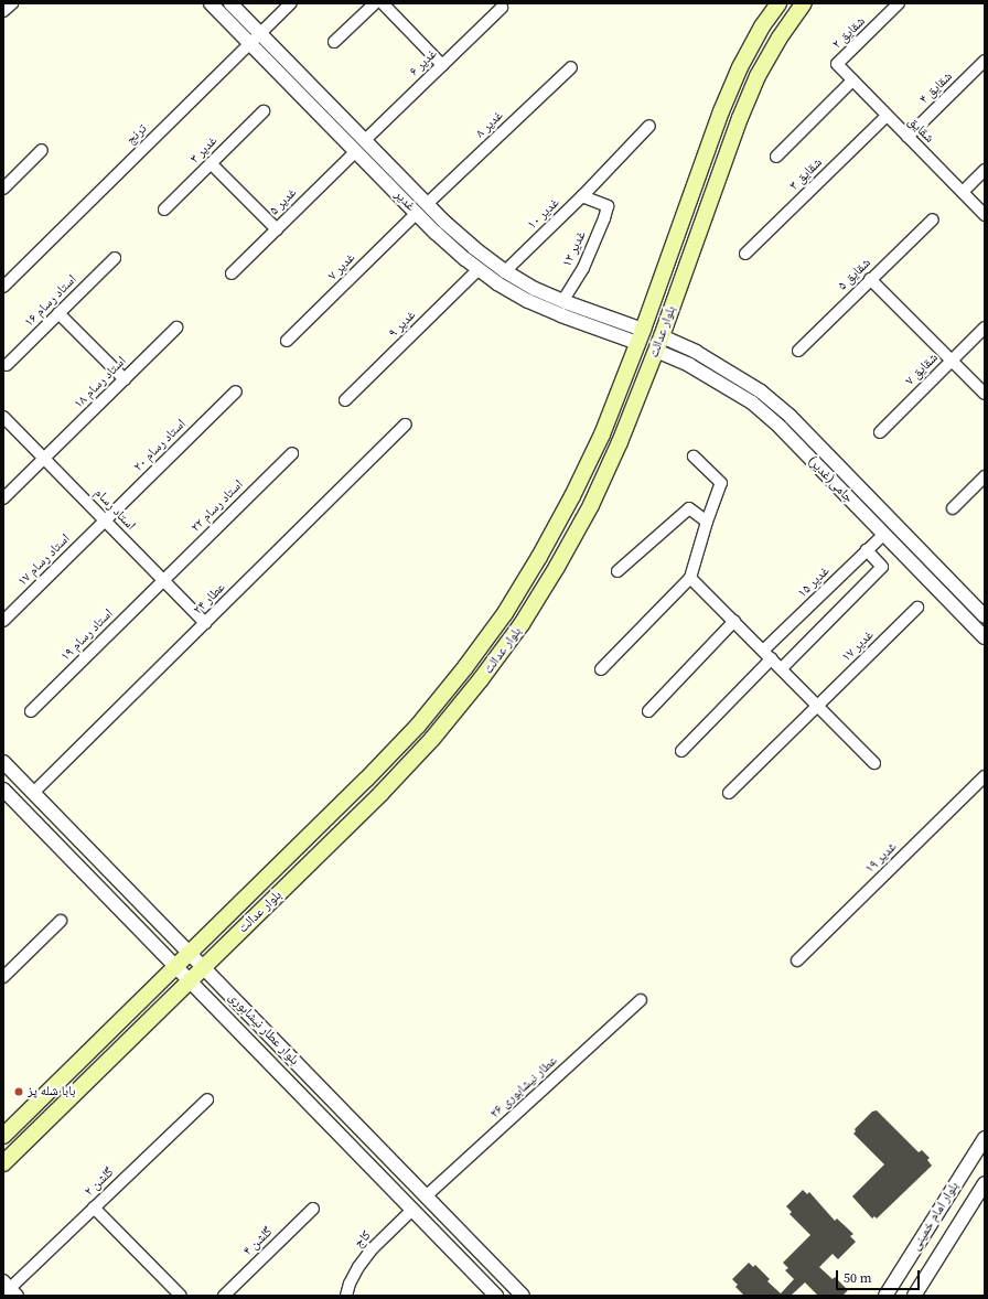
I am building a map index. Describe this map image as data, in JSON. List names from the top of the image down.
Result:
{
  "streets": {
    "main road": ["بلوار عدالت"],
    "street": [
      "شقایق ۲",
      "غدیر ۶",
      "شقایق ۴",
      "غدیر ۸",
      "شقایق",
      "ترنج",
      "غدیر ۳",
      "شقایق ۳",
      "غدیر",
      "غدیر ۵",
      "غدیر ۱۰",
      "غدیر ۱۲",
      "غدیر ۷",
      "شقایق ۵",
      "استاد رسام ۱۶",
      "غدیر ۹",
      "شقایق ۷",
      "استاد رسام ۱۸",
      "استاد رسام ۲۰",
      "جامی(غدیر)",
      "استاد رسام ۲۲",
      "استاد رسام",
      "استاد رسام ۱۷",
      "غدیر ۱۵",
      "عطار ۲۴",
      "استاد رسام ۱۹",
      "غدیر ۱۷",
      "غدیر ۱۹",
      "بلوار عطار نیشابوری",
      "عطار نیشابوری ۲۶",
      "گلشن ۲",
      "بلوار امام خمینی",
      "کاج",
      "گلشن ۴"
    ]
  },
  "crossings": [
    ["شقایق ۲", "شقایق"],
    ["غدیر ۶", "غدیر"],
    ["شقایق ۴", "شقایق"],
    ["غدیر ۸", "غدیر"],
    ["شقایق", "شقایق ۳"],
    ["ترنج", "غدیر"],
    ["غدیر", "غدیر ۵"],
    ["غدیر", "غدیر ۱۰"],
    ["غدیر", "غدیر ۱۲"],
    ["غدیر", "غدیر ۷"],
    ["غدیر", "غدیر ۹"],
    ["غدیر", "بلوار عدالت"],
    ["غدیر ۱۰", "غدیر ۱۲"],
    ["بلوار عدالت", "جامی(غدیر)"],
    ["بلوار عدالت", "بلوار عطار نیشابوری"],
    ["استاد رسام ۱۸", "استاد رسام"],
    ["استاد رسام ۲۰", "استاد رسام"],
    ["استاد رسام ۲۰", "استاد رسام ۱۷"],
    ["جامی(غدیر)", "غدیر ۱۵"],
    ["استاد رسام ۲۲", "استاد رسام"],
    ["استاد رسام ۲۲", "استاد رسام ۱۹"],
    ["استاد رسام", "استاد رسام ۱۷"],
    ["استاد رسام", "عطار ۲۴"],
    ["استاد رسام", "استاد رسام ۱۹"],
    ["عطار ۲۴", "بلوار عطار نیشابوری"],
    ["بلوار عطار نیشابوری", "عطار نیشابوری ۲۶"],
    ["بلوار عطار نیشابوری", "کاج"]
  ],
  "places": ["بابا شله پز"],
  "scale_bar": "50 m"
}
